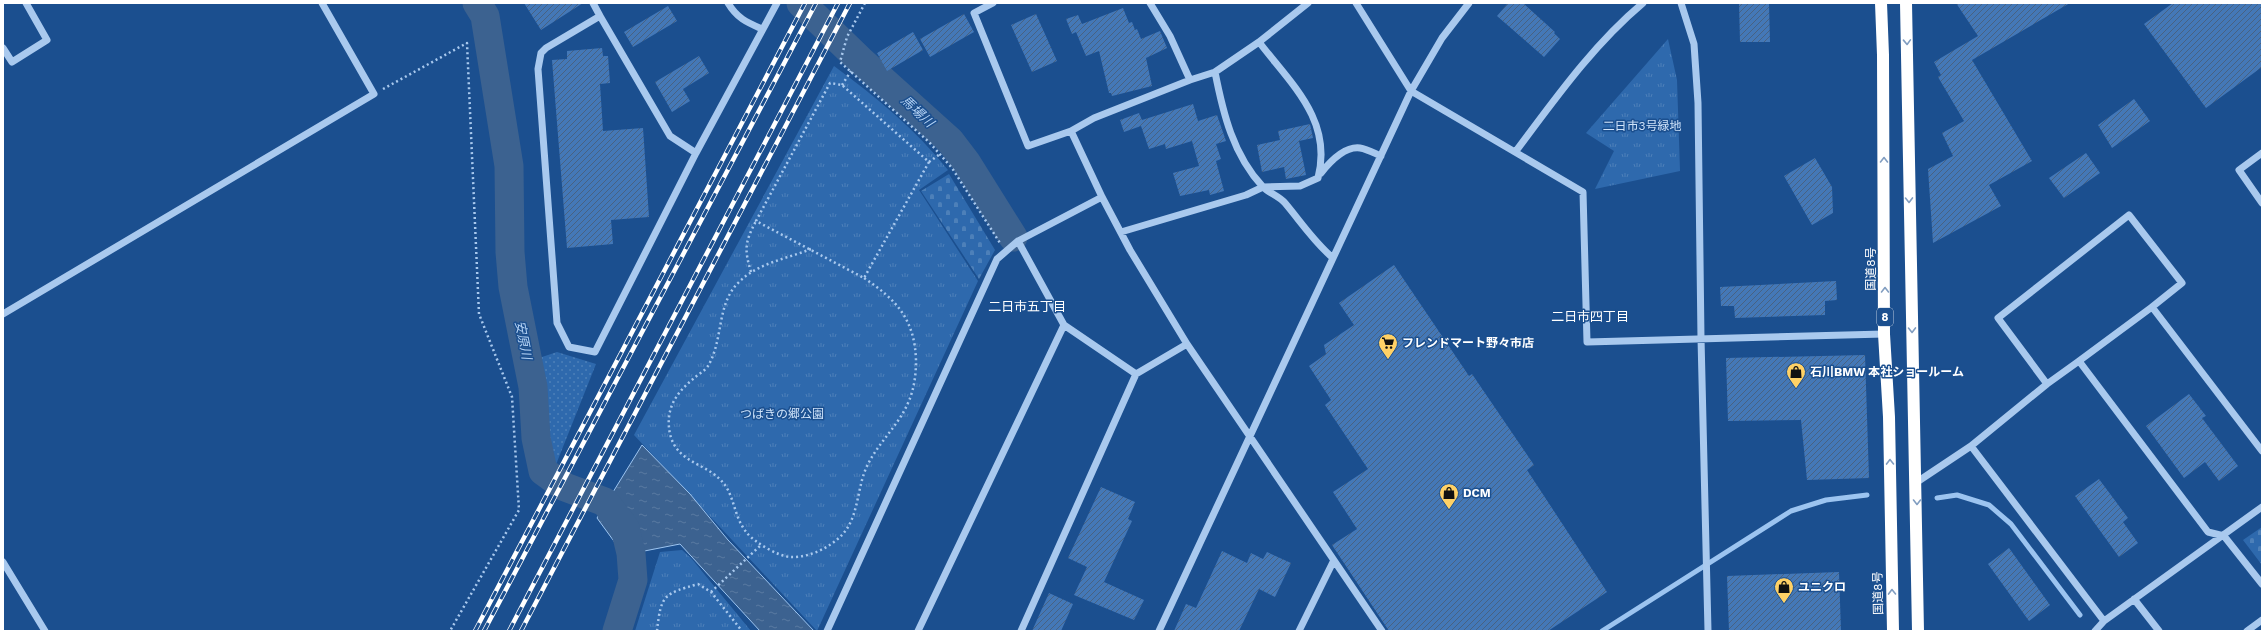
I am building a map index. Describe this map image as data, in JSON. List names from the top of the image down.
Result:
{
  "streets": {
    "highway": ["国道8号", "8"]
  },
  "districts": ["二日市五丁目", "二日市四丁目"],
  "water": ["馬場川", "安原川"],
  "parks": ["二日市3号緑地", "つばきの郷公園"],
  "places": {
    "supermarket": ["フレンドマート野々市店"],
    "shop": ["石川BMW 本社ショールーム", "DCM", "ユニクロ"]
  }
}
